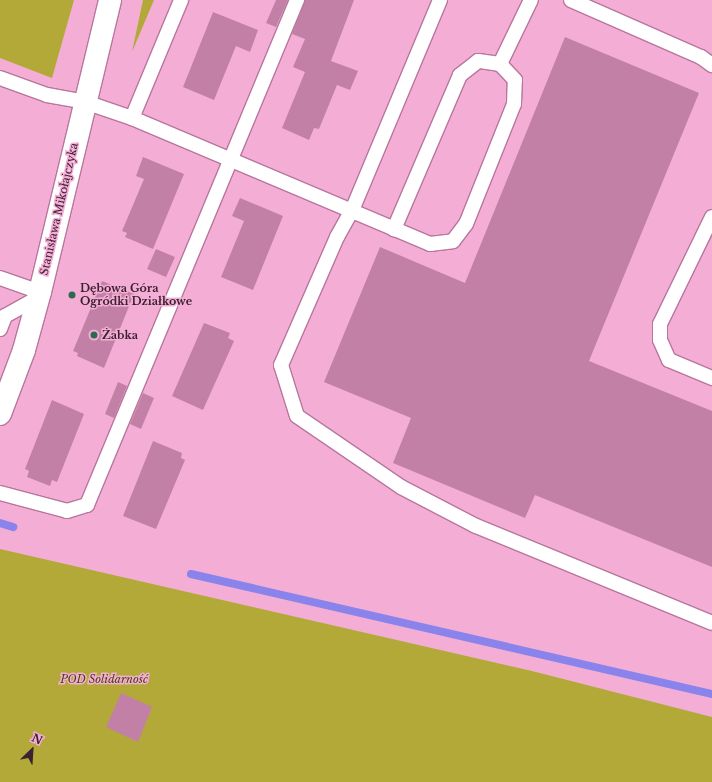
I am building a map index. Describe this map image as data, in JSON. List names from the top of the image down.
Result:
{
  "streets": {
    "street": ["Stanisława Mikołajczyka"]
  },
  "parks": ["POD Solidarność"],
  "places": ["Dębowa Góra Ogródki Działkowe", "Żabka"],
  "north": "top right"
}
